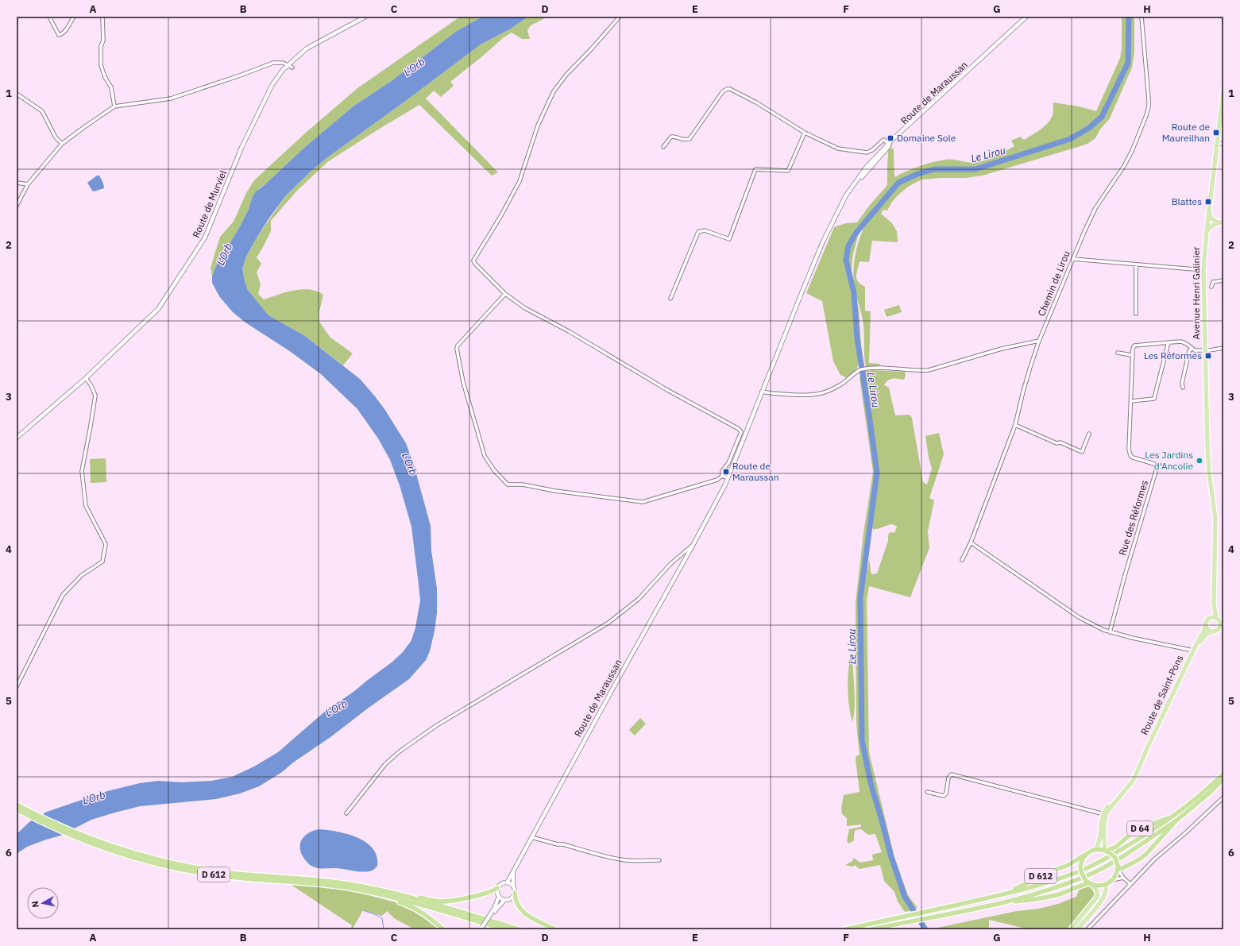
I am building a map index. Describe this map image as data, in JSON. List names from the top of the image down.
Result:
{
  "streets": {
    "highway": ["D 64", "D 612"],
    "main road": [
      "Route de Maraussan",
      "Route de Murviel",
      "Avenue Henri Galinier",
      "Route de Saint-Pons"
    ],
    "street": ["Chemin de Lirou", "Rue des Réformes"]
  },
  "crossings": [
    ["Route de Saint-Pons", "D 64"],
    ["Route de Saint-Pons", "D 612"],
    ["D 64", "D 612"]
  ],
  "water": ["L'Orb", "Le Lirou"],
  "places": {
    "transit": [
      "Route de Maureilhan",
      "Domaine Sole",
      "Blattes",
      "Les Réformés",
      "Route de Maraussan"
    ],
    "other": ["Les Jardins d'Ancolie"]
  },
  "north": "left",
  "grid": {
    "columns": [
      "A",
      "B",
      "C",
      "D",
      "E",
      "F",
      "G",
      "H"
    ],
    "rows": [
      "1",
      "2",
      "3",
      "4",
      "5",
      "6"
    ]
  }
}
